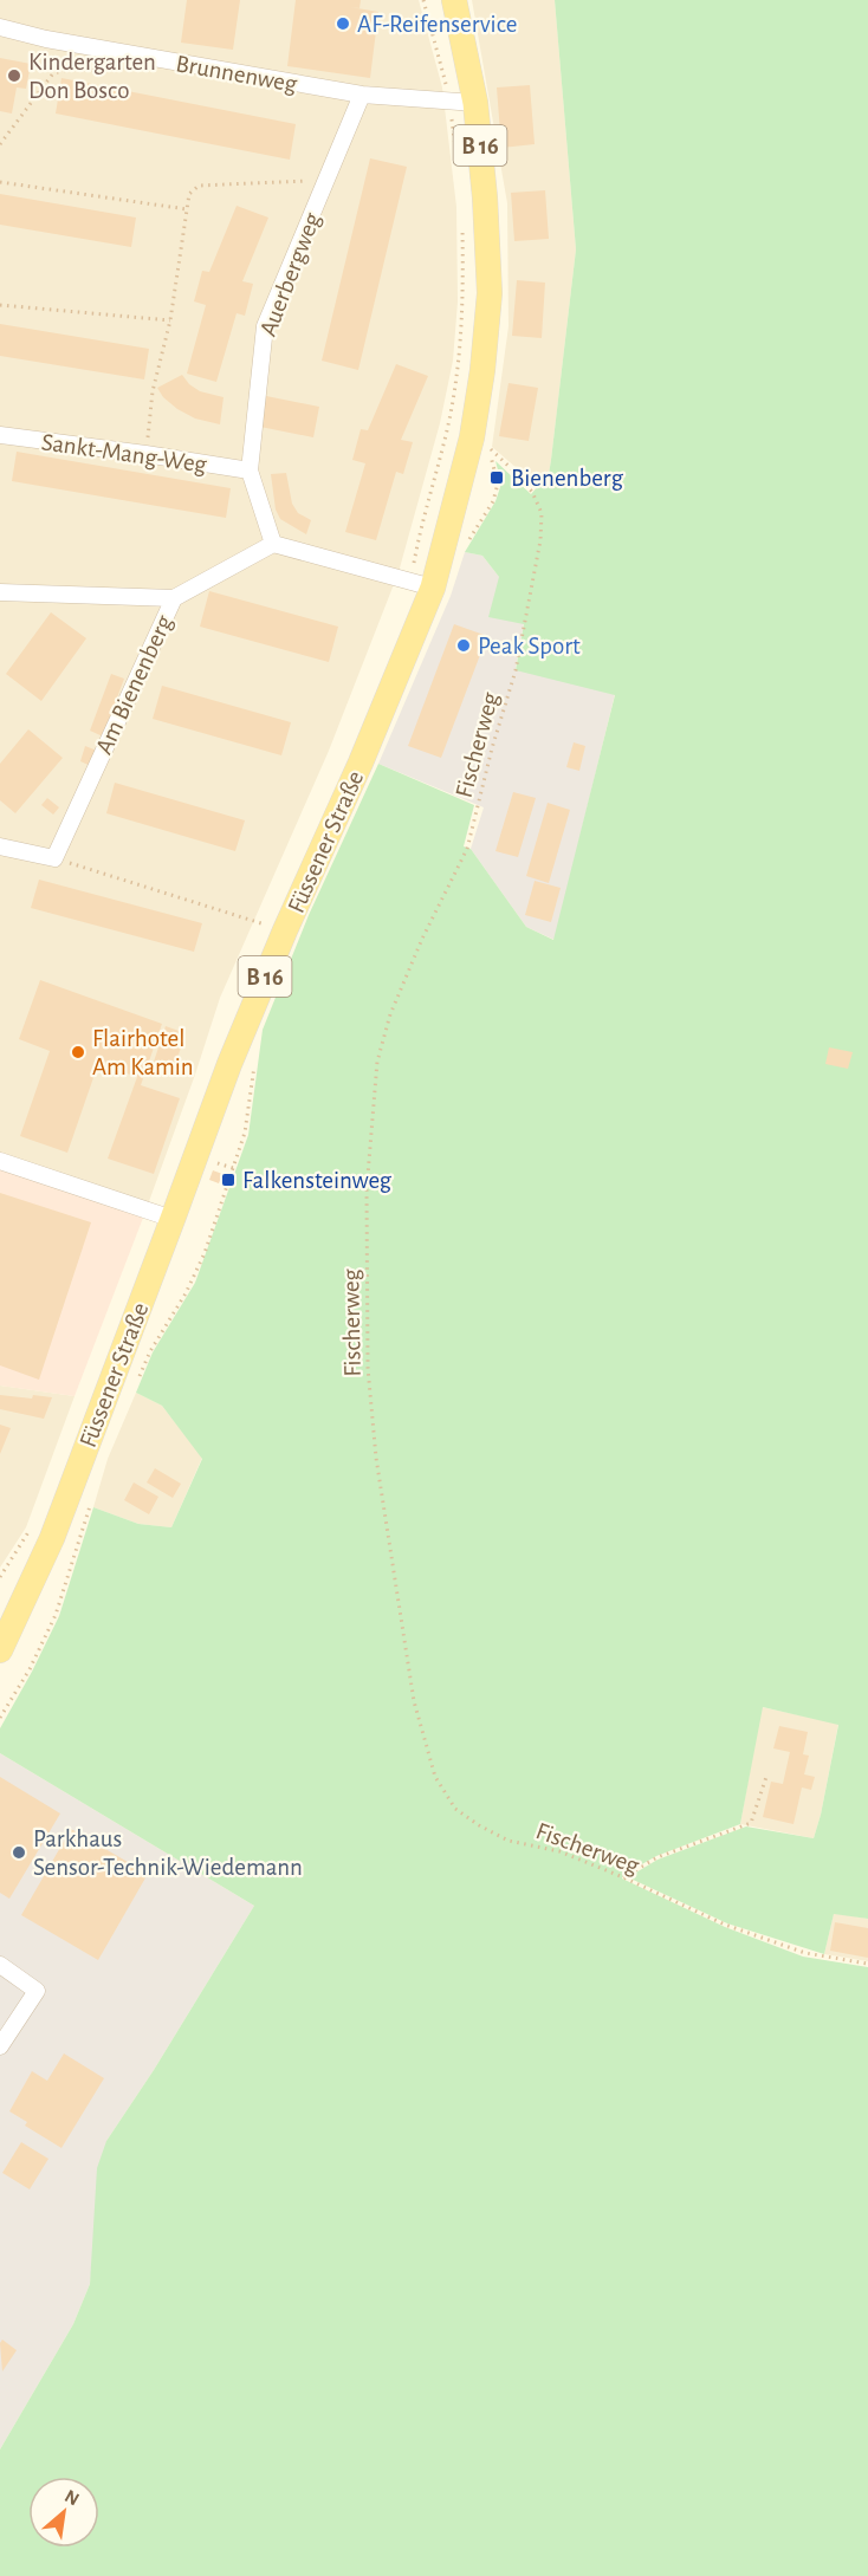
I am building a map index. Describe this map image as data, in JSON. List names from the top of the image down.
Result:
{
  "streets": {
    "main road": ["B 16", "Füssener Straße"],
    "street": [
      "Brunnenweg",
      "Auerbergweg",
      "Sankt-Mang-Weg",
      "Am Bienenberg"
    ],
    "path": ["Fischerweg"]
  },
  "crossings": [
    ["Brunnenweg", "Auerbergweg"],
    ["Brunnenweg", "Füssener Straße"],
    ["Auerbergweg", "Sankt-Mang-Weg"],
    ["Auerbergweg", "Am Bienenberg"],
    ["Fischerweg", "Füssener Straße"]
  ],
  "places": {
    "other": [
      "AF-Reifenservice",
      "Kindergarten Don Bosco",
      "Peak Sport",
      "Flairhotel Am Kamin",
      "Parkhaus Sensor-Technik-Wiedemann"
    ],
    "transit": ["Bienenberg", "Falkensteinweg"]
  },
  "north": "top right"
}
